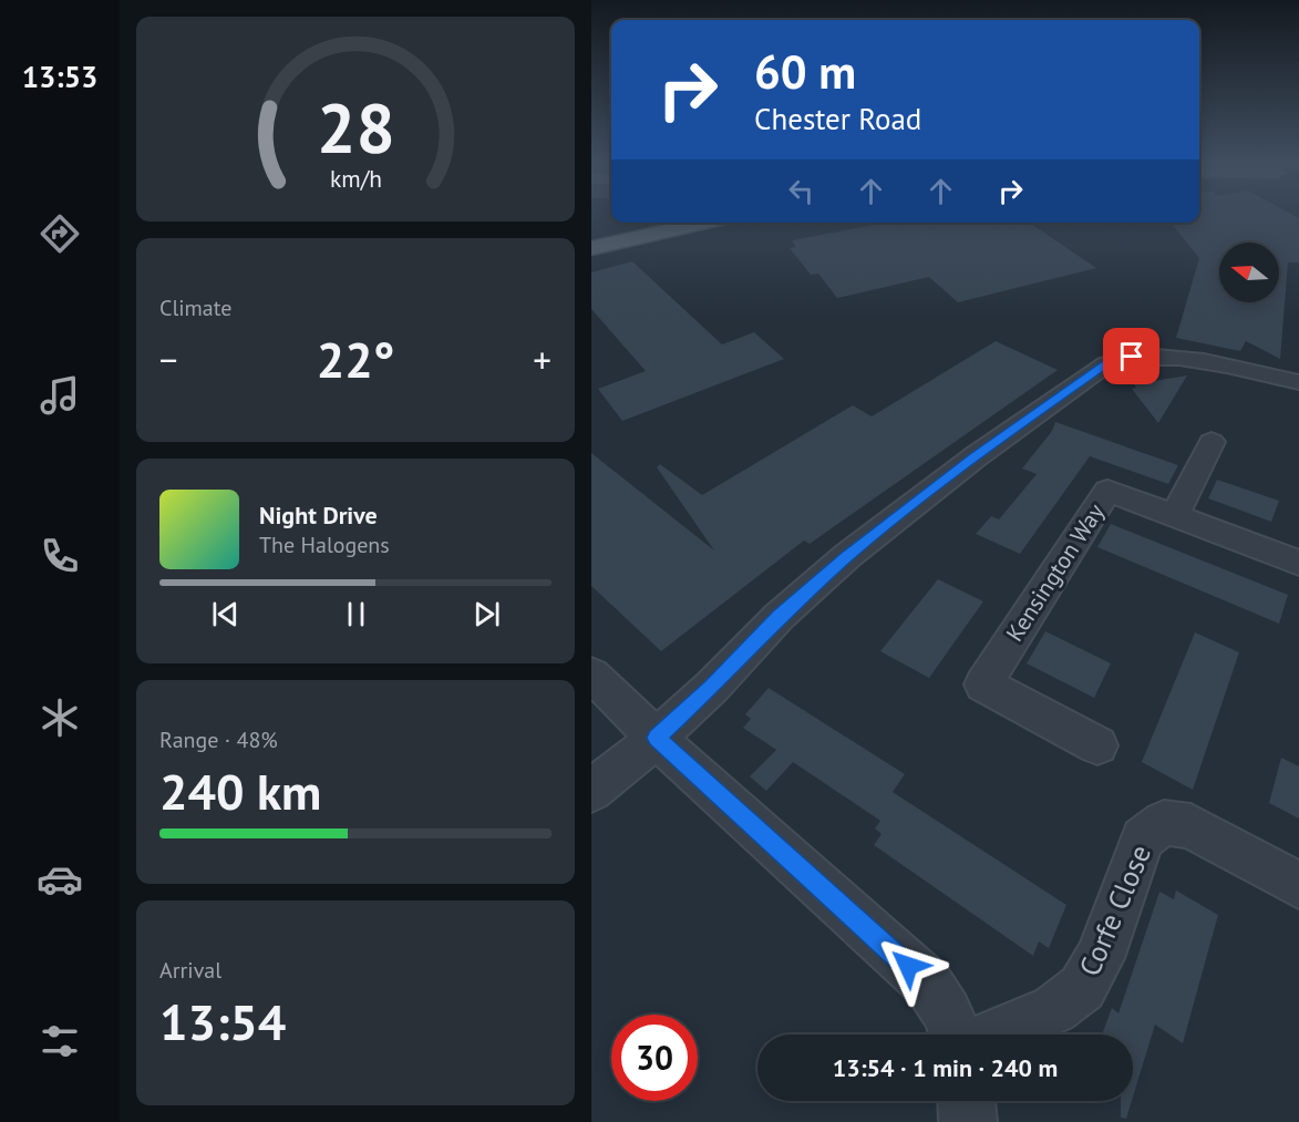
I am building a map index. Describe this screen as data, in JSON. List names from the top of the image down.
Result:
{
  "streets": {
    "street": ["Kensington Way", "Corfe Close"]
  },
  "north": "left",
  "page": {
    "tabs": "13:53",
    "turn": ["60 m", "Chester Road"],
    "tile": [
      "Climate",
      ["Range · 48%", "240 km"],
      ["Arrival", "13:54"]
    ],
    "heat": ["−", "22°", "+"],
    "song": ["Night Drive", "The Halogens"],
    "limit": "30",
    "trip": "13:54 · 1 min · 240 m",
    "gauge": ["28", "km/h"]
  }
}
